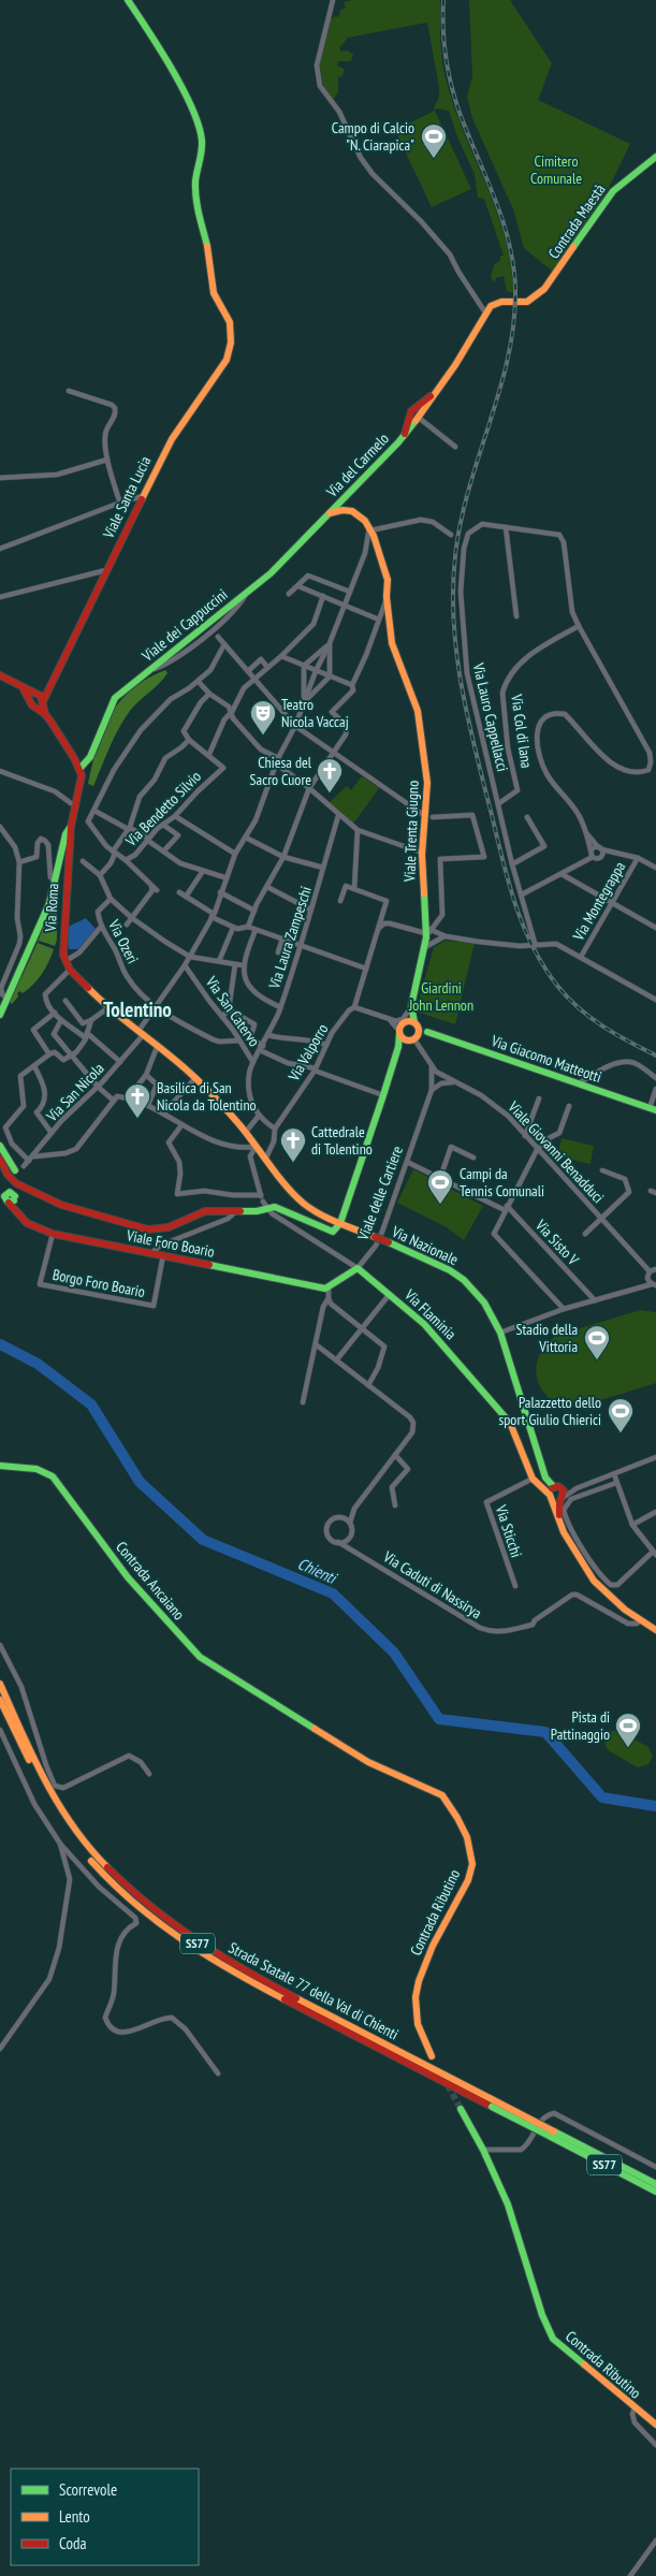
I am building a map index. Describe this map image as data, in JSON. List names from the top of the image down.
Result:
{
  "streets": {
    "main road": [
      "Contrada Maestà",
      "Via del Carmelo",
      "Viale Santa Lucia",
      "Viale dei Cappuccini",
      "Viale Trenta Giugno",
      "Via Roma",
      "Via Giacomo Matteotti",
      "Viale delle Cartiere",
      "Viale Foro Boario",
      "Via Nazionale",
      "Via Flaminia",
      "Contrada Ancaiano",
      "Contrada Ributino",
      "SS77",
      "Strada Statale 77 della Val di Chienti"
    ],
    "street": [
      "Via Lauro Cappellacci",
      "Via Col di lana",
      "Via Bendetto Silvio",
      "Via Montegrappa",
      "Via Laura Zampeschi",
      "Via Ozeri",
      "Via San Catervo",
      "Via Valporro",
      "Via San Nicola",
      "Viale Giovanni Benadduci",
      "Via Sisto V",
      "Borgo Foro Boario",
      "Via Sticchi",
      "Via Caduti di Nassirya"
    ]
  },
  "crossings": [
    ["Contrada Maestà", "Via del Carmelo"],
    ["Via del Carmelo", "Viale dei Cappuccini"],
    ["Viale dei Cappuccini", "Via Roma"],
    ["Via Lauro Cappellacci", "Via Col di lana"],
    ["Viale Trenta Giugno", "Via San Nicola"],
    ["Via Roma", "Via San Nicola"],
    ["Via Roma", "Via Nazionale"],
    ["Via Laura Zampeschi", "Via San Catervo"],
    ["Via Ozeri", "Via San Catervo"],
    ["Via Ozeri", "Via San Nicola"],
    ["Via San Catervo", "Via San Nicola"],
    ["Via Valporro", "Via Nazionale"],
    ["Via Giacomo Matteotti", "Viale Giovanni Benadduci"],
    ["Viale Giovanni Benadduci", "Viale delle Cartiere"],
    ["Viale delle Cartiere", "Viale Foro Boario"],
    ["Viale delle Cartiere", "Via Flaminia"],
    ["Viale Foro Boario", "Borgo Foro Boario"],
    ["Via Nazionale", "Via Flaminia"],
    ["Via Nazionale", "Via Caduti di Nassirya"],
    ["Via Flaminia", "Via Sticchi"],
    ["Contrada Ancaiano", "Contrada Ributino"]
  ],
  "districts": ["Tolentino"],
  "water": ["Chienti"],
  "parks": ["Cimitero Comunale", "Giardini John Lennon"],
  "places": {
    "sports": [
      "Campo di Calcio \"N. Ciarapica\"",
      "Campi da Tennis Comunali",
      "Stadio della Vittoria",
      "Palazzetto dello sport Giulio Chierici",
      "Pista di Pattinaggio"
    ],
    "theatre": ["Teatro Nicola Vaccaj"],
    "church": ["Chiesa del Sacro Cuore", "Basilica di San Nicola da Tolentino", "Cattedrale di Tolentino"]
  },
  "legend": ["Scorrevole", "Lento", "Coda"]
}
